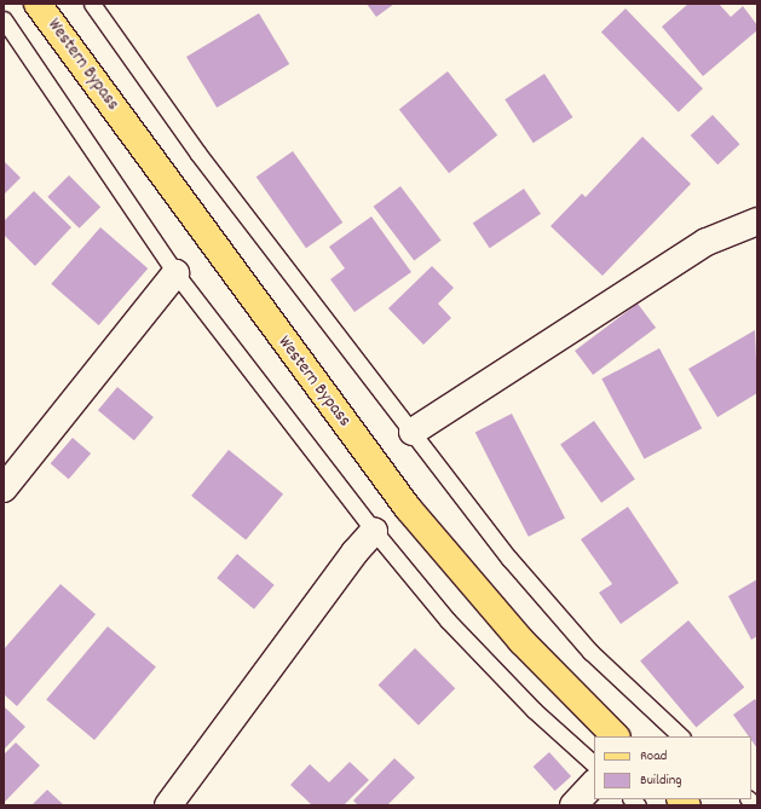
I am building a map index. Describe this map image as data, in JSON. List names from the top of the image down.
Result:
{
  "streets": {
    "main road": ["Western Bypass"]
  },
  "legend": ["Road", "Building"]
}
